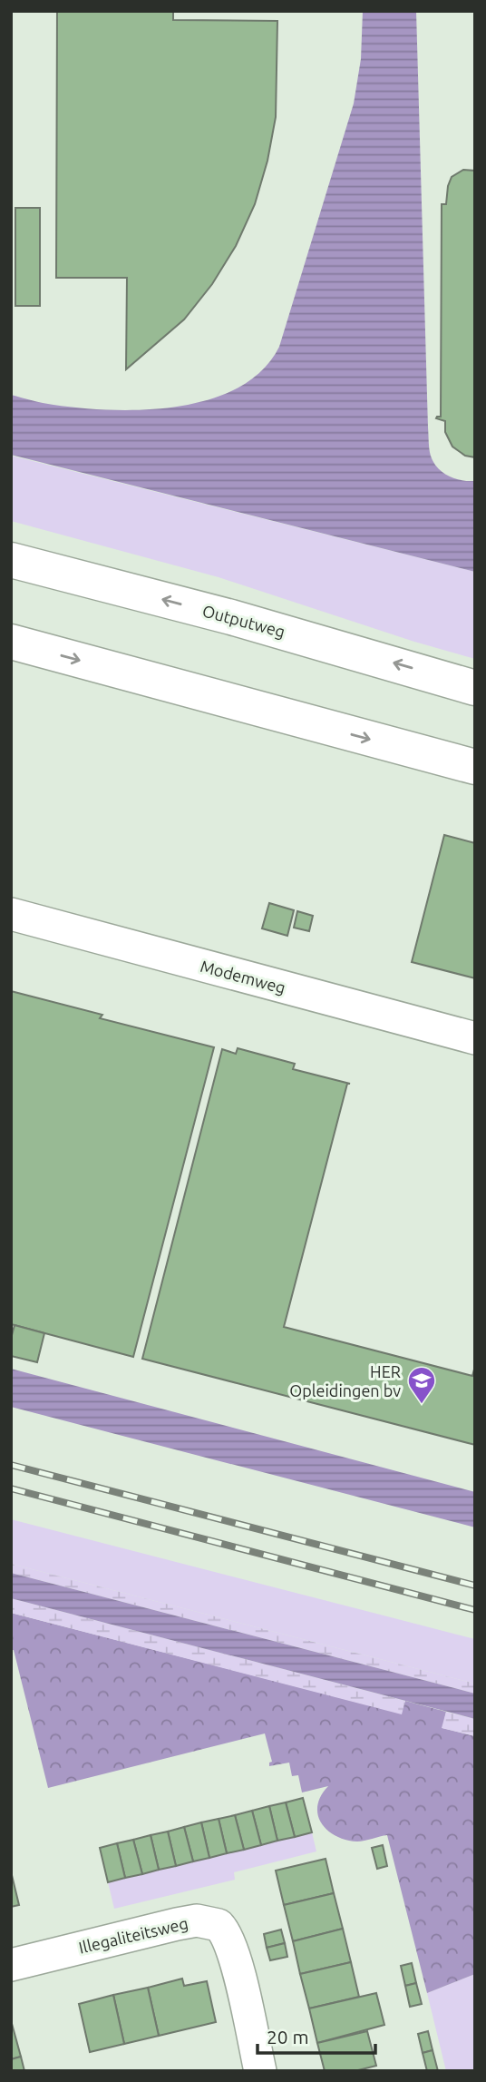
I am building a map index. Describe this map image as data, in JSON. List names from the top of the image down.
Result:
{
  "streets": {
    "main road": ["Outputweg"],
    "street": ["Modemweg", "Illegaliteitsweg"]
  },
  "places": {
    "school or university": ["HER Opleidingen bv"]
  },
  "scale_bar": "20 m"
}
